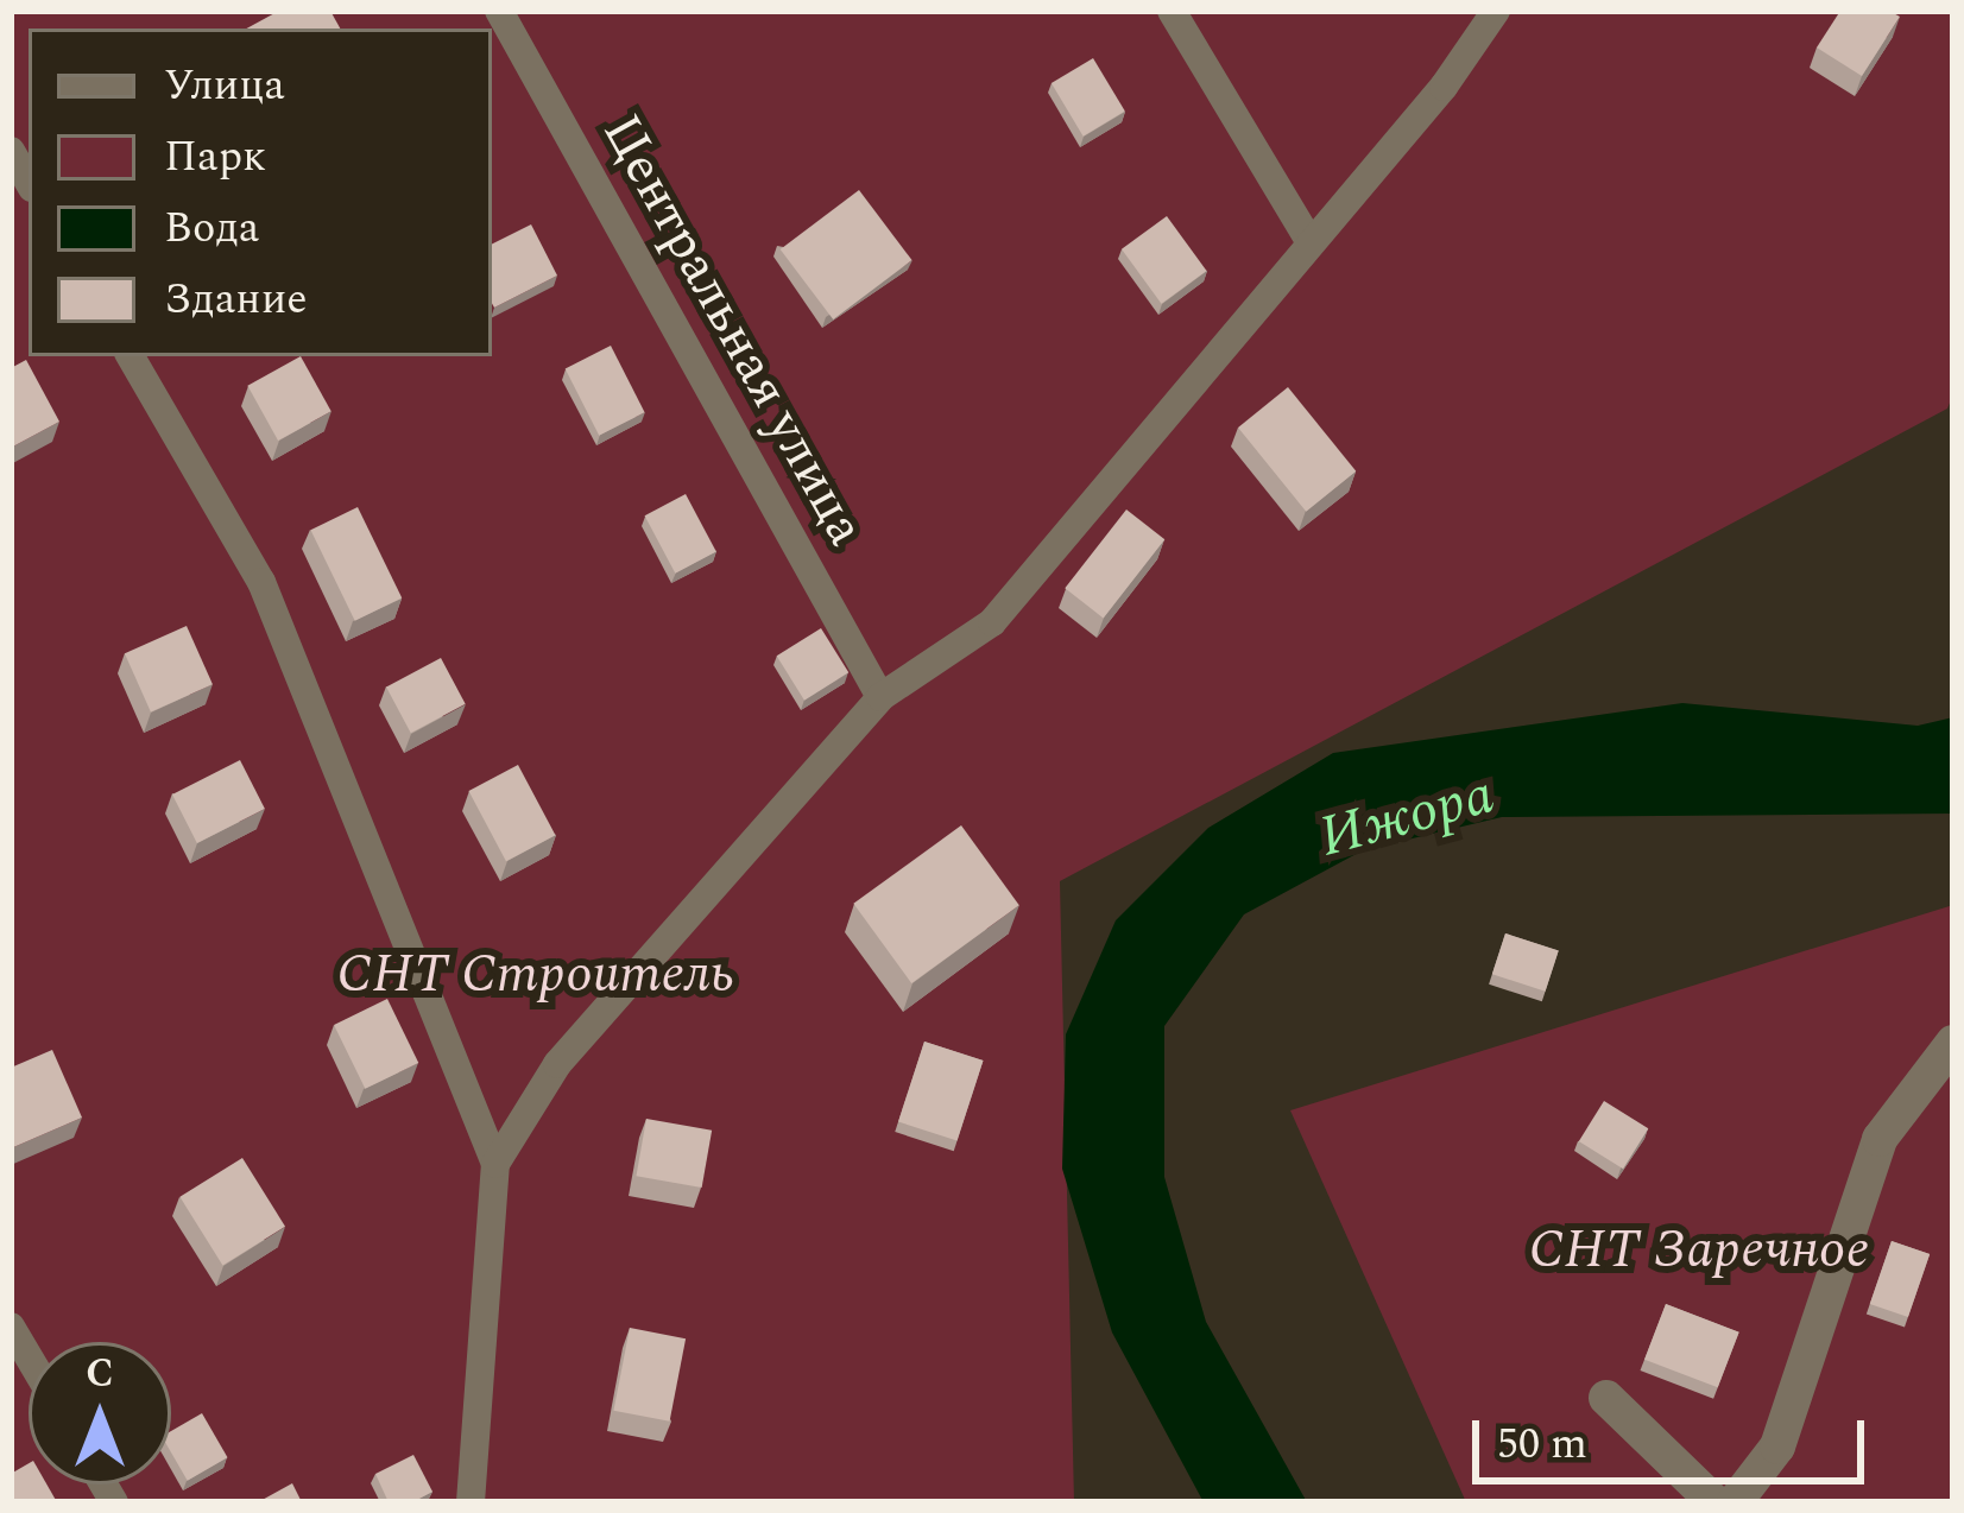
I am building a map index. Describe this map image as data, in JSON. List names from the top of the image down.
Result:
{
  "streets": {
    "lane": ["Центральная улица"]
  },
  "water": ["Ижора"],
  "parks": ["СНТ Строитель", "СНТ Заречное"],
  "legend": [
    "Улица",
    "Парк",
    "Вода",
    "Здание"
  ],
  "scale_bar": "50 m",
  "north": "top"
}
